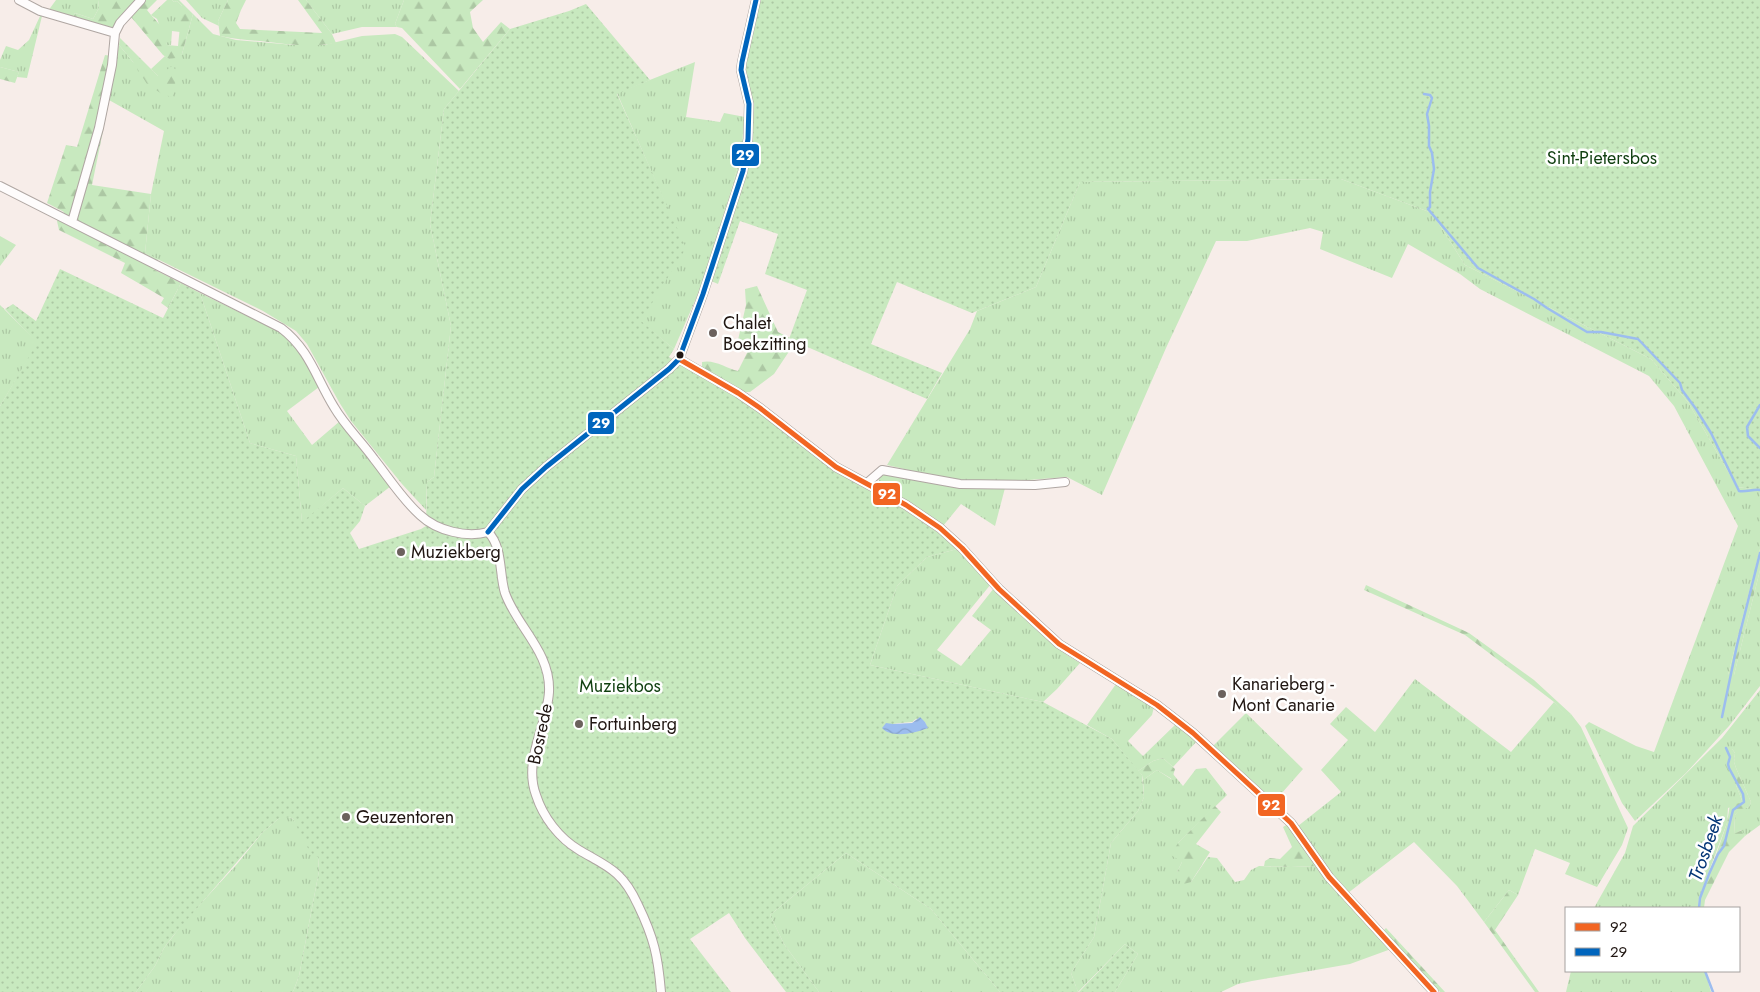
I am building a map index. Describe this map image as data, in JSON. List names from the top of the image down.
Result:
{
  "streets": {
    "street": ["Bosrede"]
  },
  "water": ["Trosbeek"],
  "parks": ["Sint-Pietersbos", "Muziekbos"],
  "places": [
    "Chalet Boekzitting",
    "Muziekberg",
    "Kanarieberg - Mont Canarie",
    "Fortuinberg",
    "Geuzentoren"
  ],
  "lines": ["transit line 29", "transit line 92"],
  "legend": ["92", "29"]
}
